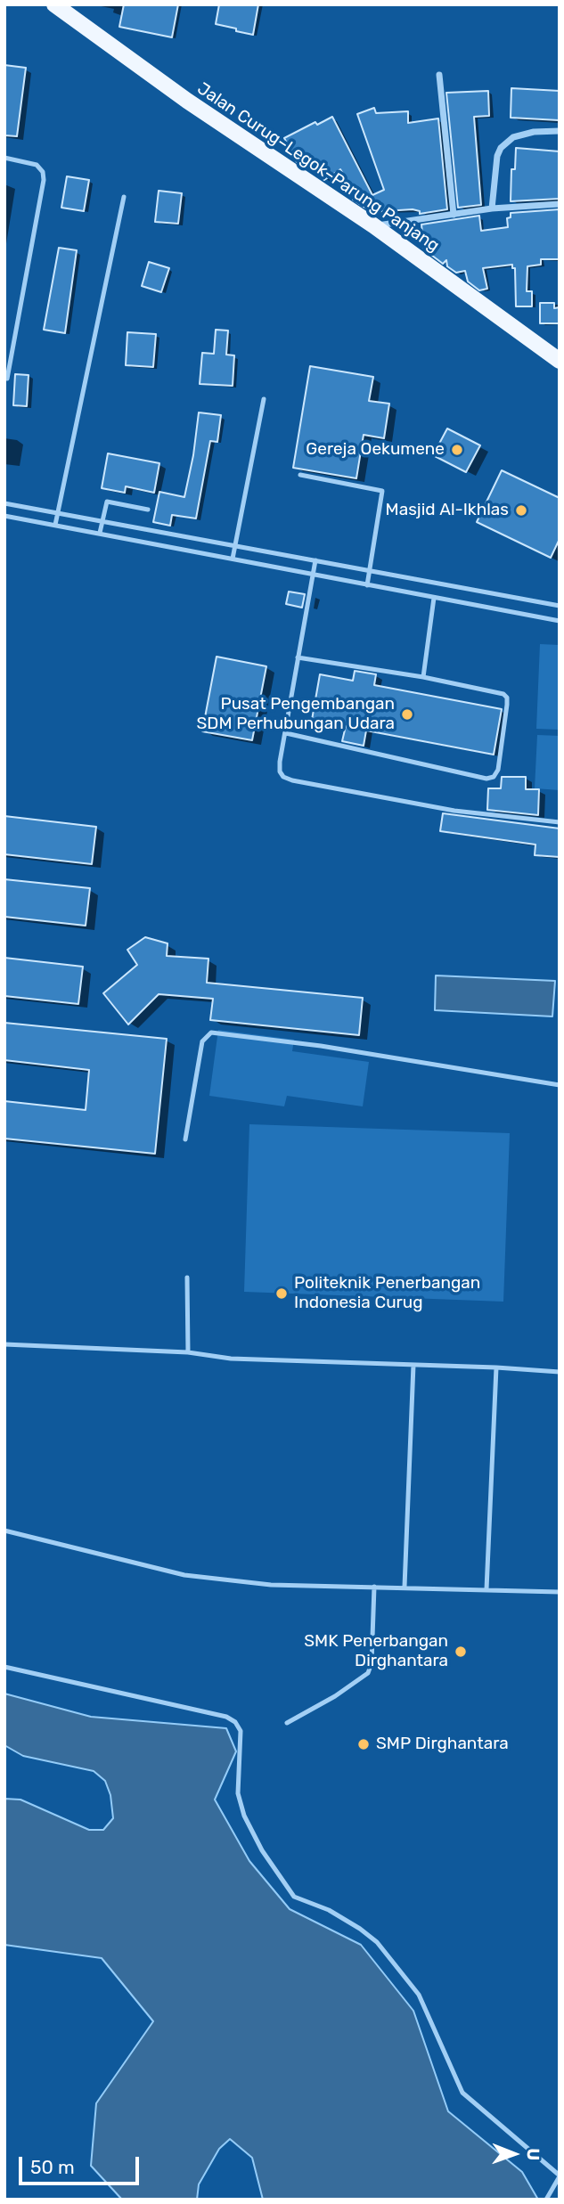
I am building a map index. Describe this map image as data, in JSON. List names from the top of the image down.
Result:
{
  "streets": {
    "main road": ["Jalan Curug–Legok–Parung Panjang"]
  },
  "places": [
    "Gereja Oekumene",
    "Masjid Al-Ikhlas",
    "Pusat Pengembangan SDM Perhubungan Udara",
    "Politeknik Penerbangan Indonesia Curug",
    "SMK Penerbangan Dirghantara",
    "SMP Dirghantara"
  ],
  "scale_bar": "50 m",
  "north": "right"
}
